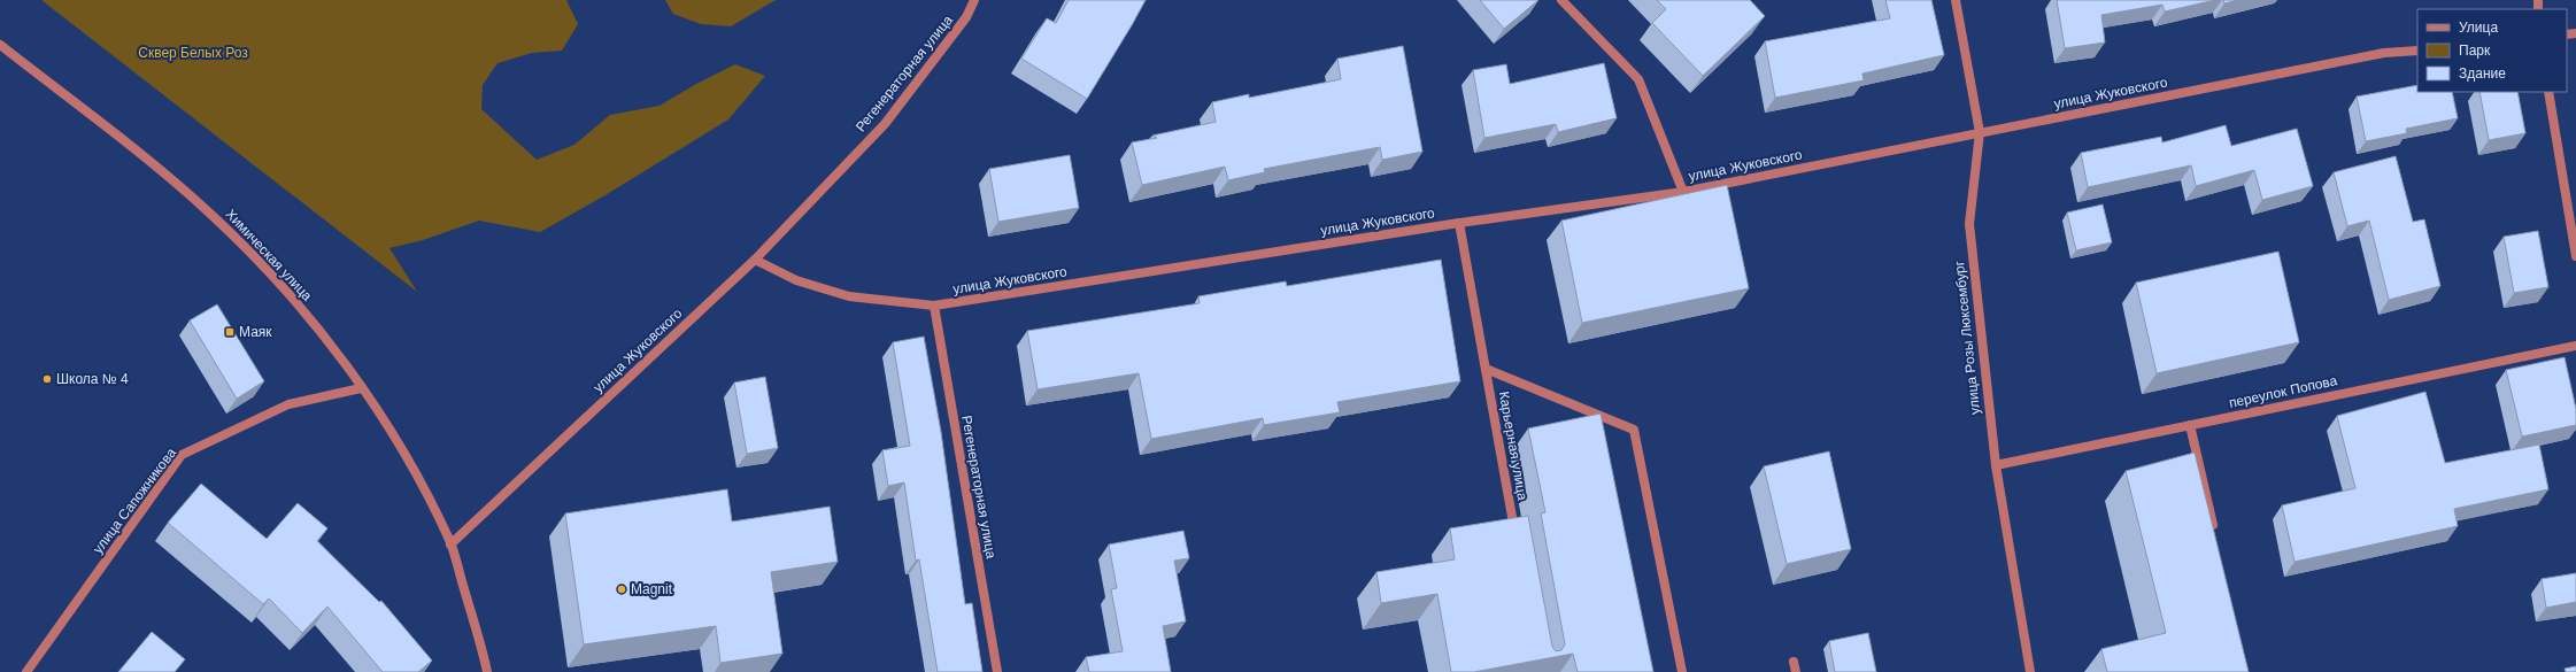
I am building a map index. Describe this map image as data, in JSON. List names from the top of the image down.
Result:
{
  "streets": {
    "street": [
      "Регенераторная улица",
      "улица Жуковского",
      "Химическая улица",
      "улица Розы Люксембург",
      "переулок Попова",
      "Карьерная улица",
      "улица Сапожникова"
    ]
  },
  "crossings": [
    ["Регенераторная улица", "улица Жуковского"],
    ["улица Жуковского", "Химическая улица"],
    ["улица Жуковского", "улица Розы Люксембург"],
    ["улица Жуковского", "Карьерная улица"],
    ["Химическая улица", "улица Сапожникова"],
    ["улица Розы Люксембург", "переулок Попова"]
  ],
  "parks": ["Сквер Белых Роз"],
  "places": {
    "transit": ["Маяк"],
    "other": ["Школа № 4", "Magnit"]
  },
  "legend": ["Улица", "Парк", "Здание"]
}
